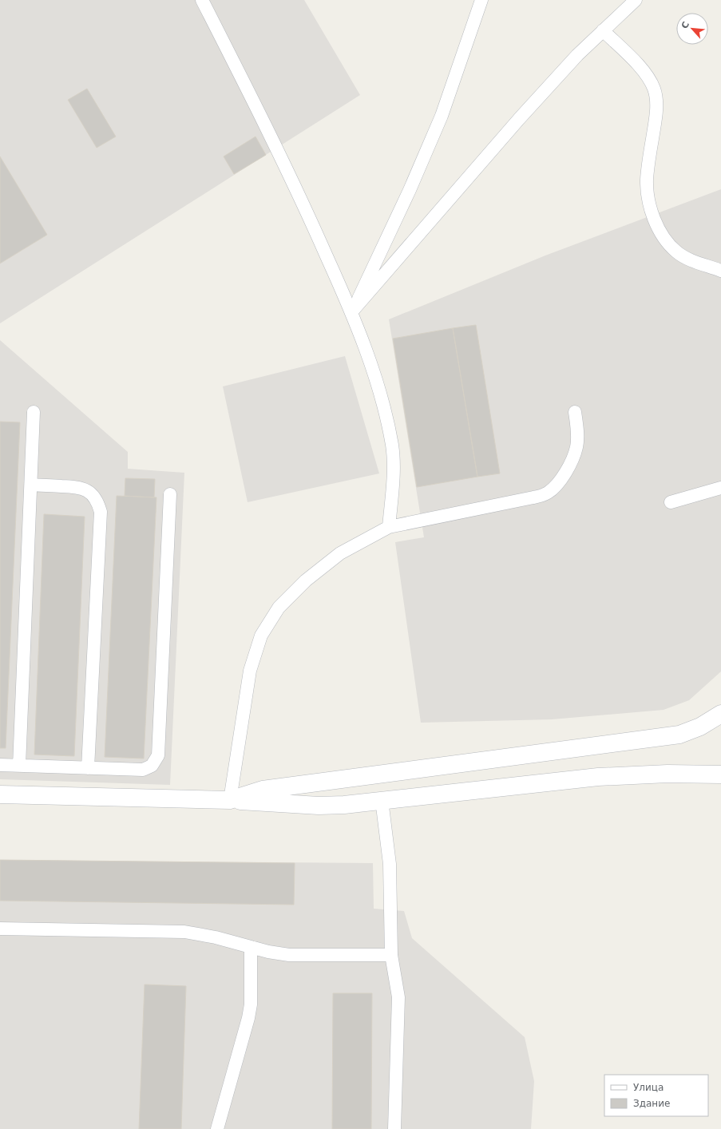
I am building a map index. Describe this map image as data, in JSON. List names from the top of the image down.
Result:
{
  "legend": ["Улица", "Здание"],
  "north": "top left"
}
